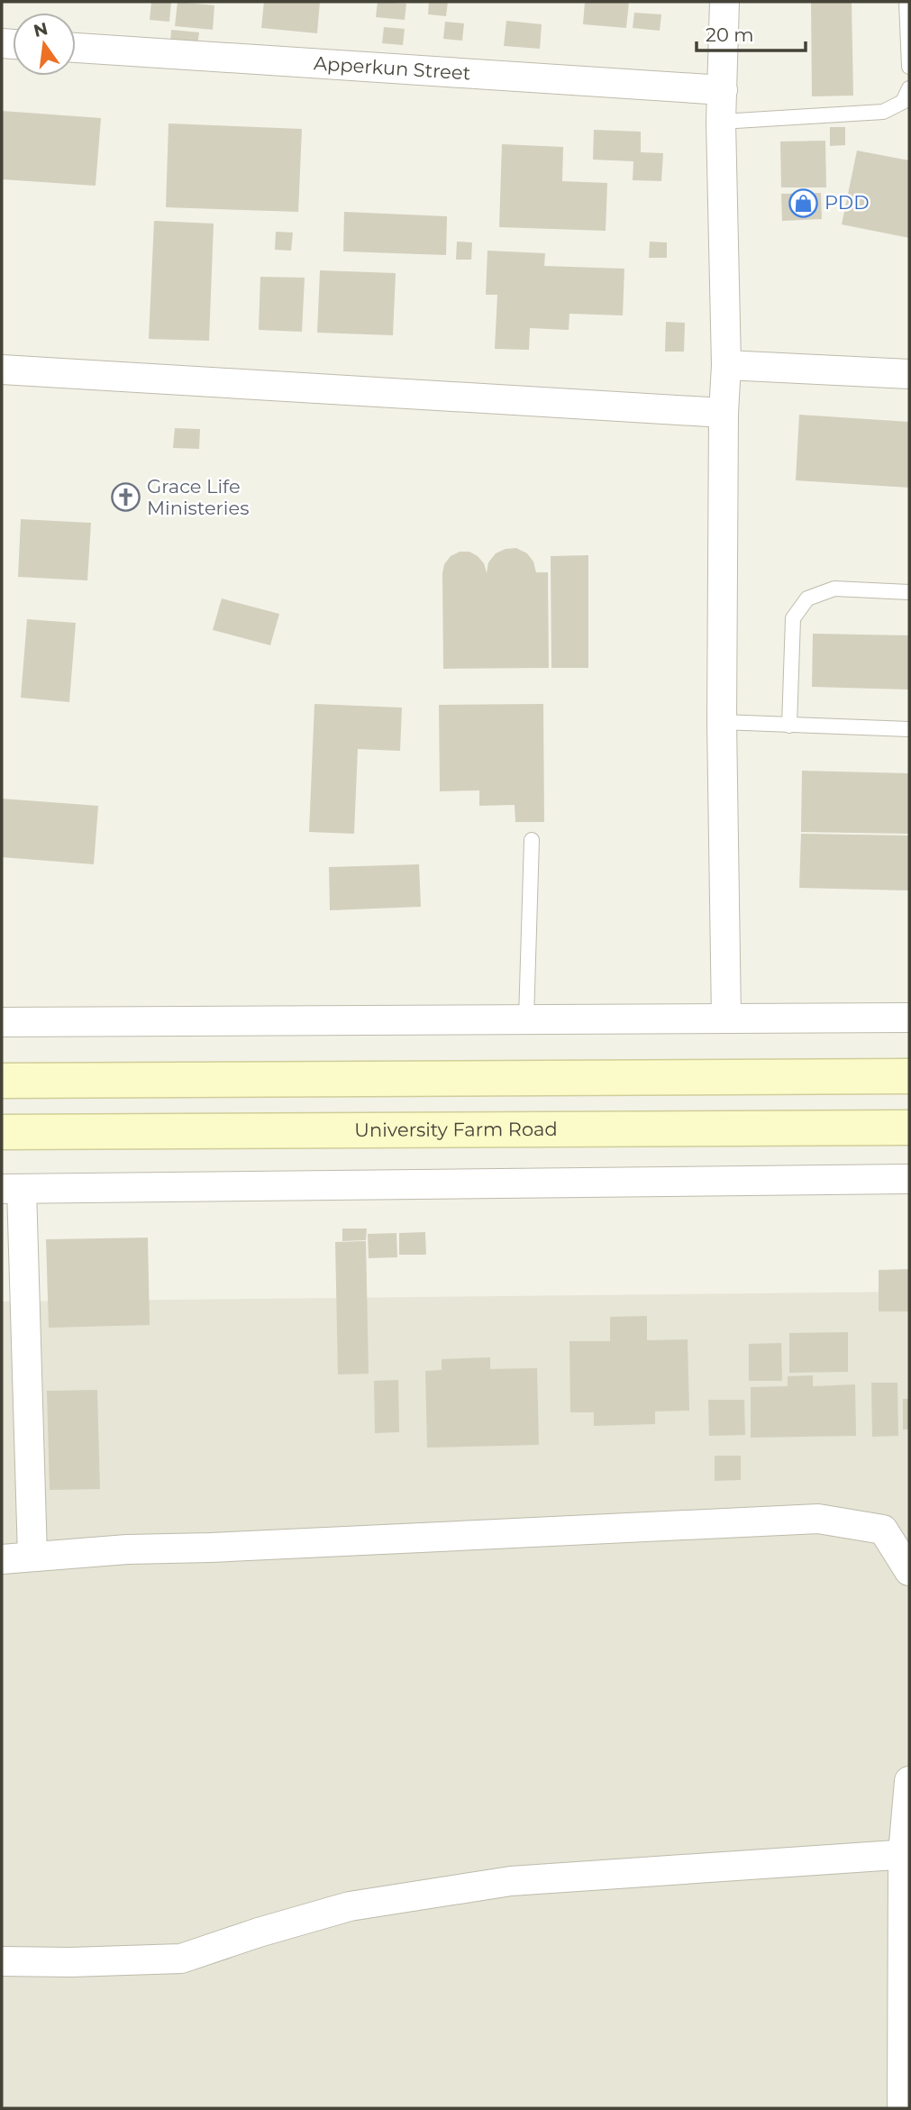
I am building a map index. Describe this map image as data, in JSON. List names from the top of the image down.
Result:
{
  "streets": {
    "street": ["Apperkun Street", "University Farm Road"]
  },
  "places": {
    "shop": ["PDD"],
    "church": ["Grace Life Ministeries"]
  },
  "scale_bar": "20 m",
  "north": "top"
}
